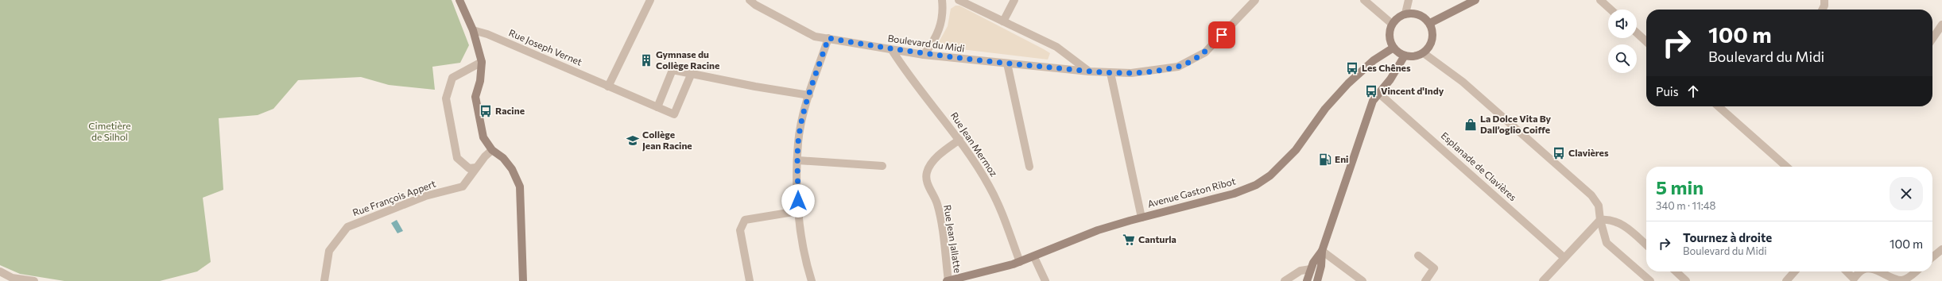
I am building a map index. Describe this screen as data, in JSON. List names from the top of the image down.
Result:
{
  "streets": {
    "street": [
      "Boulevard du Midi",
      "Rue Joseph Vernet",
      "Rue Jean Mermoz",
      "Esplanade de Clavières",
      "Avenue Gaston Ribot",
      "Rue François Appert",
      "Rue Jean Jallatte"
    ]
  },
  "crossings": [
    ["Boulevard du Midi", "Rue Jean Mermoz"],
    ["Rue Jean Mermoz", "Avenue Gaston Ribot"],
    ["Rue Jean Mermoz", "Rue Jean Jallatte"],
    ["Avenue Gaston Ribot", "Rue Jean Jallatte"]
  ],
  "parks": ["Cimetière de Silhol"],
  "places": {
    "building": ["Gymnase du Collège Racine"],
    "bus stop": [
      "Les Chênes",
      "Vincent d'Indy",
      "Racine",
      "Clavières"
    ],
    "shop": ["La Dolce Vita By Dall’oglio Coiffe"],
    "school or university": ["Collège Jean Racine"],
    "fuel station": ["Eni"],
    "supermarket": ["Canturla"]
  },
  "page": {
    "turn": ["100 m", "Boulevard du Midi"],
    "then": "Puis",
    "heading": ["5 min", "340 m · 11:48"],
    "list": [
      {
        "name": "Tournez à droite",
        "note": "Boulevard du Midi",
        "value": "100 m"
      }
    ]
  }
}
